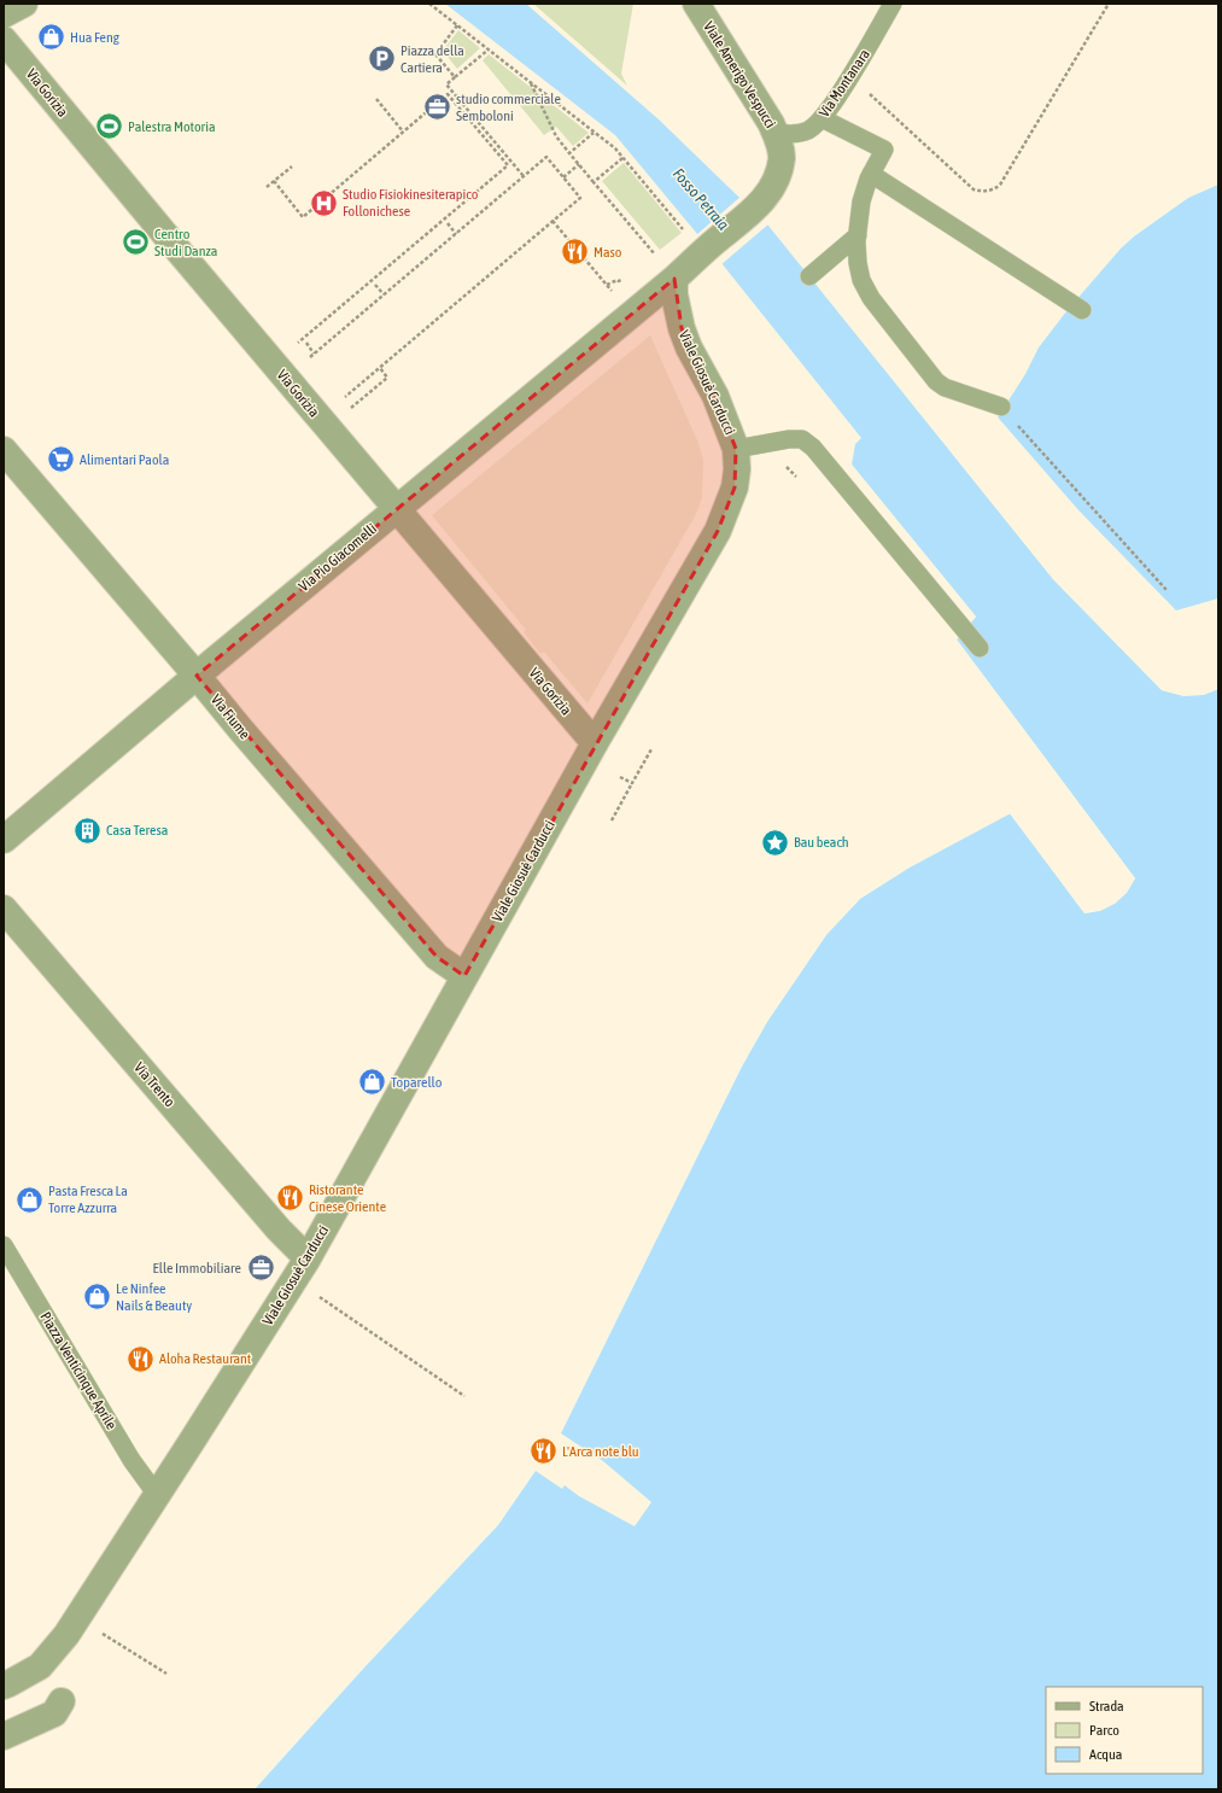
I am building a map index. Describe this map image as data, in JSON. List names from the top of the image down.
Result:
{
  "streets": {
    "street": [
      "Viale Amerigo Vespucci",
      "Via Gorizia",
      "Viale Giosuè Carducci",
      "Via Pio Giacomelli",
      "Via Fiume",
      "Via Trento"
    ],
    "lane": ["Via Montanara", "Piazza Venticinque Aprile"]
  },
  "crossings": [
    ["Viale Amerigo Vespucci", "Via Montanara"],
    ["Viale Amerigo Vespucci", "Viale Giosuè Carducci"],
    ["Viale Amerigo Vespucci", "Via Pio Giacomelli"],
    ["Via Gorizia", "Viale Giosuè Carducci"],
    ["Via Gorizia", "Via Pio Giacomelli"],
    ["Viale Giosuè Carducci", "Via Pio Giacomelli"],
    ["Viale Giosuè Carducci", "Via Fiume"],
    ["Viale Giosuè Carducci", "Via Trento"],
    ["Viale Giosuè Carducci", "Piazza Venticinque Aprile"],
    ["Via Pio Giacomelli", "Via Fiume"]
  ],
  "water": ["Fosso Petraia"],
  "places": {
    "shop": [
      "Hua Feng",
      "Toparello",
      "Pasta Fresca La Torre Azzurra",
      "Le Ninfee Nails & Beauty"
    ],
    "parking": ["Piazza della Cartiera"],
    "office": ["studio commerciale Semboloni", "Elle Immobiliare"],
    "sports": ["Palestra Motoria", "Centro Studi Danza"],
    "hospital": ["Studio Fisiokinesiterapico Follonichese"],
    "restaurant": [
      "Maso",
      "Ristorante Cinese Oriente",
      "Aloha Restaurant",
      "L'Arca note blu"
    ],
    "supermarket": ["Alimentari Paola"],
    "building": ["Casa Teresa"],
    "place": ["Bau beach"]
  },
  "legend": ["Strada", "Parco", "Acqua"]
}
